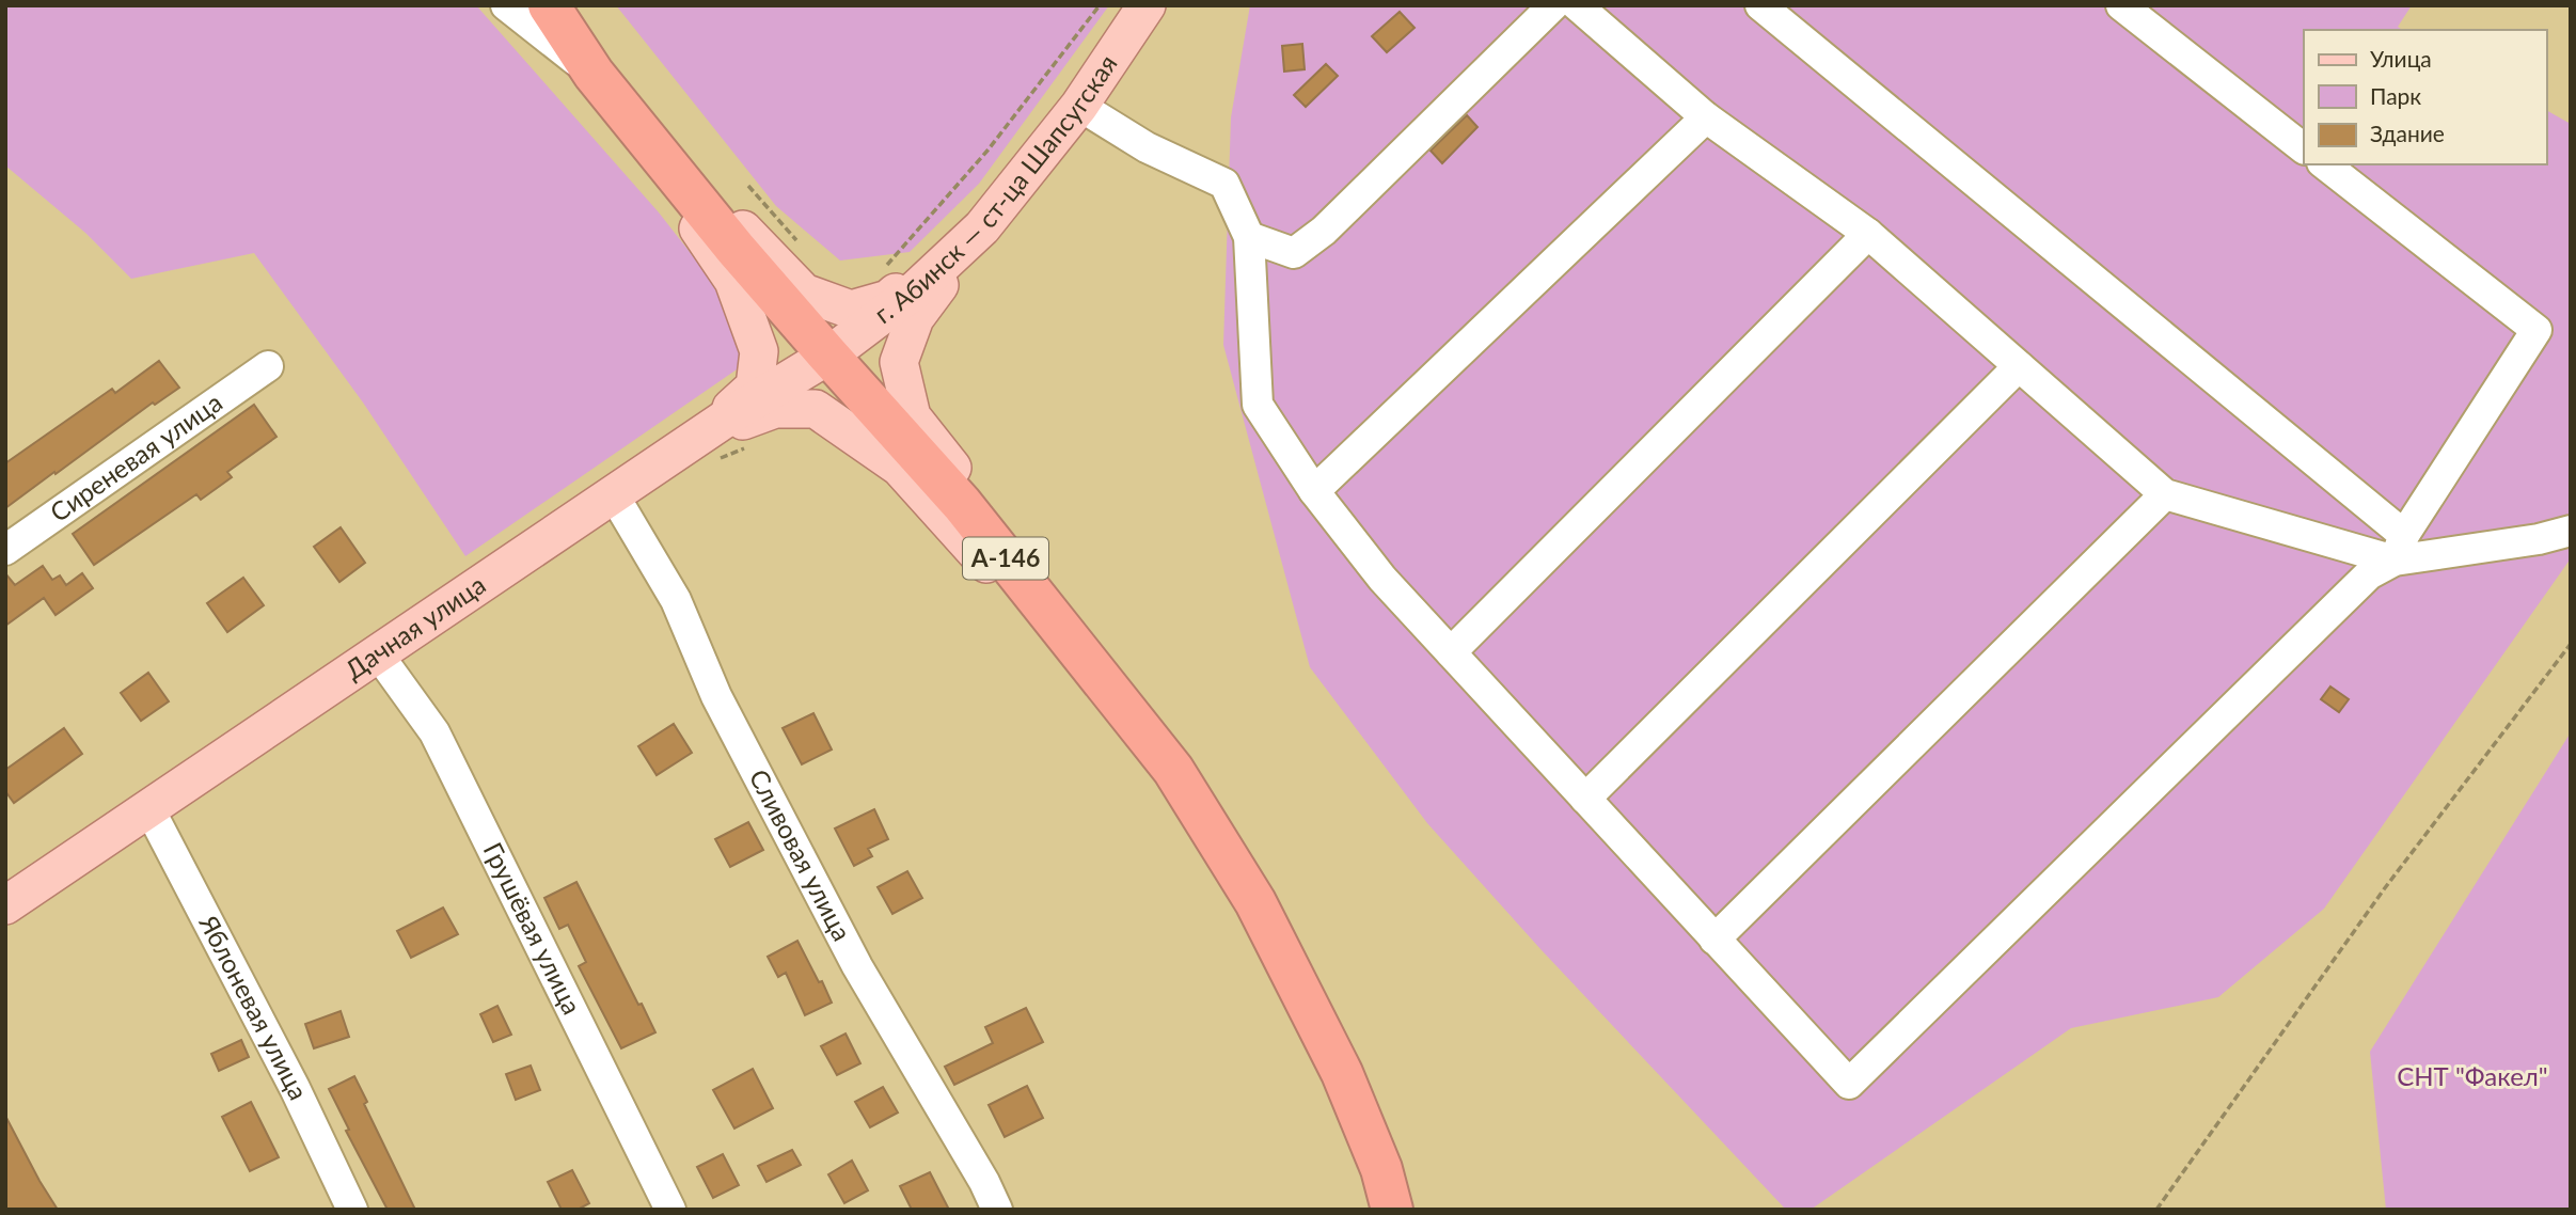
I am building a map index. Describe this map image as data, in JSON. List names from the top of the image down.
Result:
{
  "streets": {
    "highway": ["А-146"],
    "main road": ["г. Абинск — ст-ца Шапсугская", "Дачная улица"],
    "street": [
      "Сиреневая улица",
      "Сливовая улица",
      "Грушёвая улица",
      "Яблоневая улица"
    ]
  },
  "crossings": [
    ["г. Абинск — ст-ца Шапсугская", "А-146"],
    ["г. Абинск — ст-ца Шапсугская", "Дачная улица"],
    ["А-146", "Дачная улица"],
    ["Дачная улица", "Сливовая улица"],
    ["Дачная улица", "Грушёвая улица"],
    ["Дачная улица", "Яблоневая улица"]
  ],
  "parks": ["СНТ \"Факел\""],
  "legend": ["Улица", "Парк", "Здание"]
}
